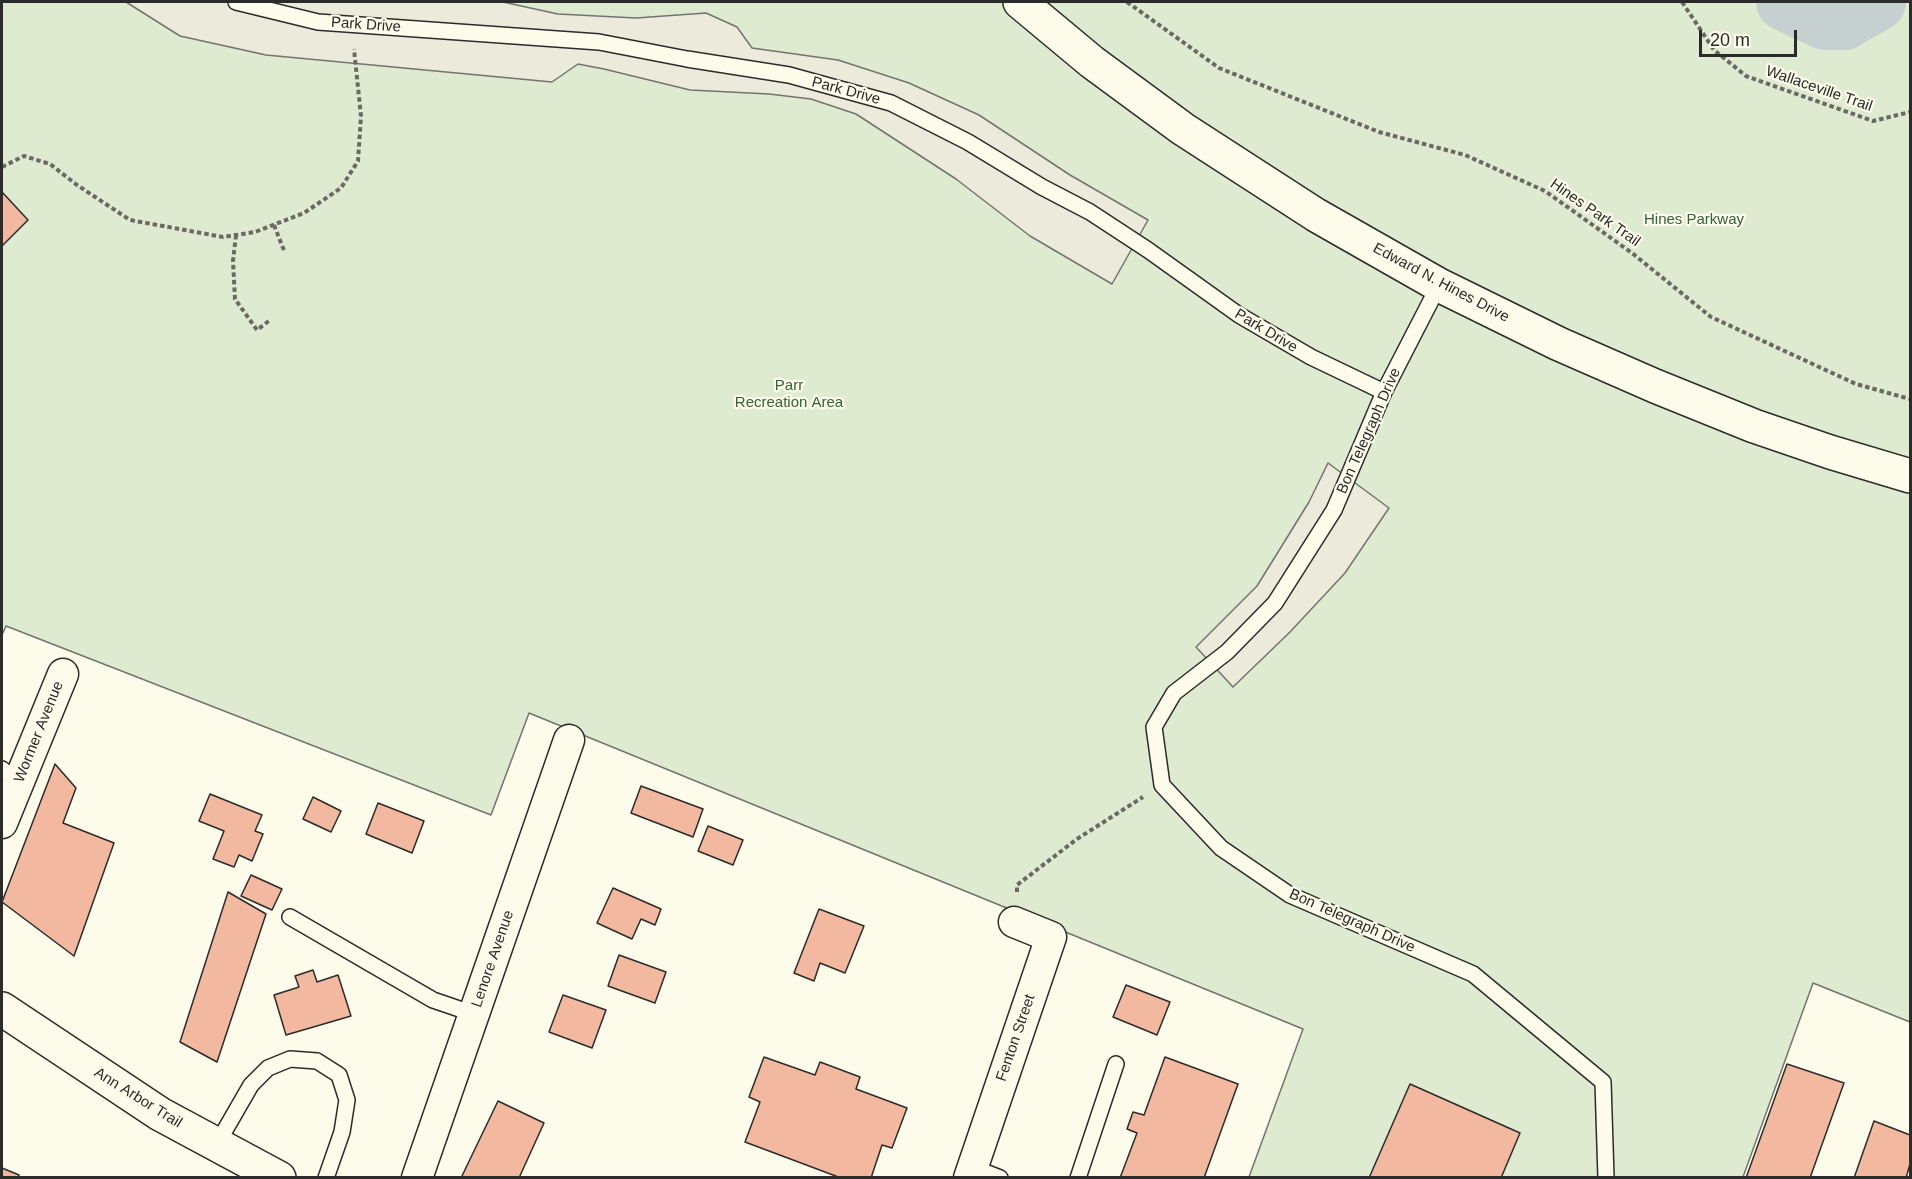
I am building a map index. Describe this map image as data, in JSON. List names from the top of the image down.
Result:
{
  "streets": {
    "street": [
      "Edward N. Hines Drive",
      "Wormer Avenue",
      "Lenore Avenue",
      "Fenton Street",
      "Ann Arbor Trail"
    ],
    "lane": ["Park Drive", "Bon Telegraph Drive"],
    "path": ["Wallaceville Trail", "Hines Park Trail"]
  },
  "crossings": [
    ["Park Drive", "Bon Telegraph Drive"],
    ["Edward N. Hines Drive", "Bon Telegraph Drive"]
  ],
  "parks": ["Hines Parkway", "Parr Recreation Area"],
  "scale_bar": "20 m"
}
